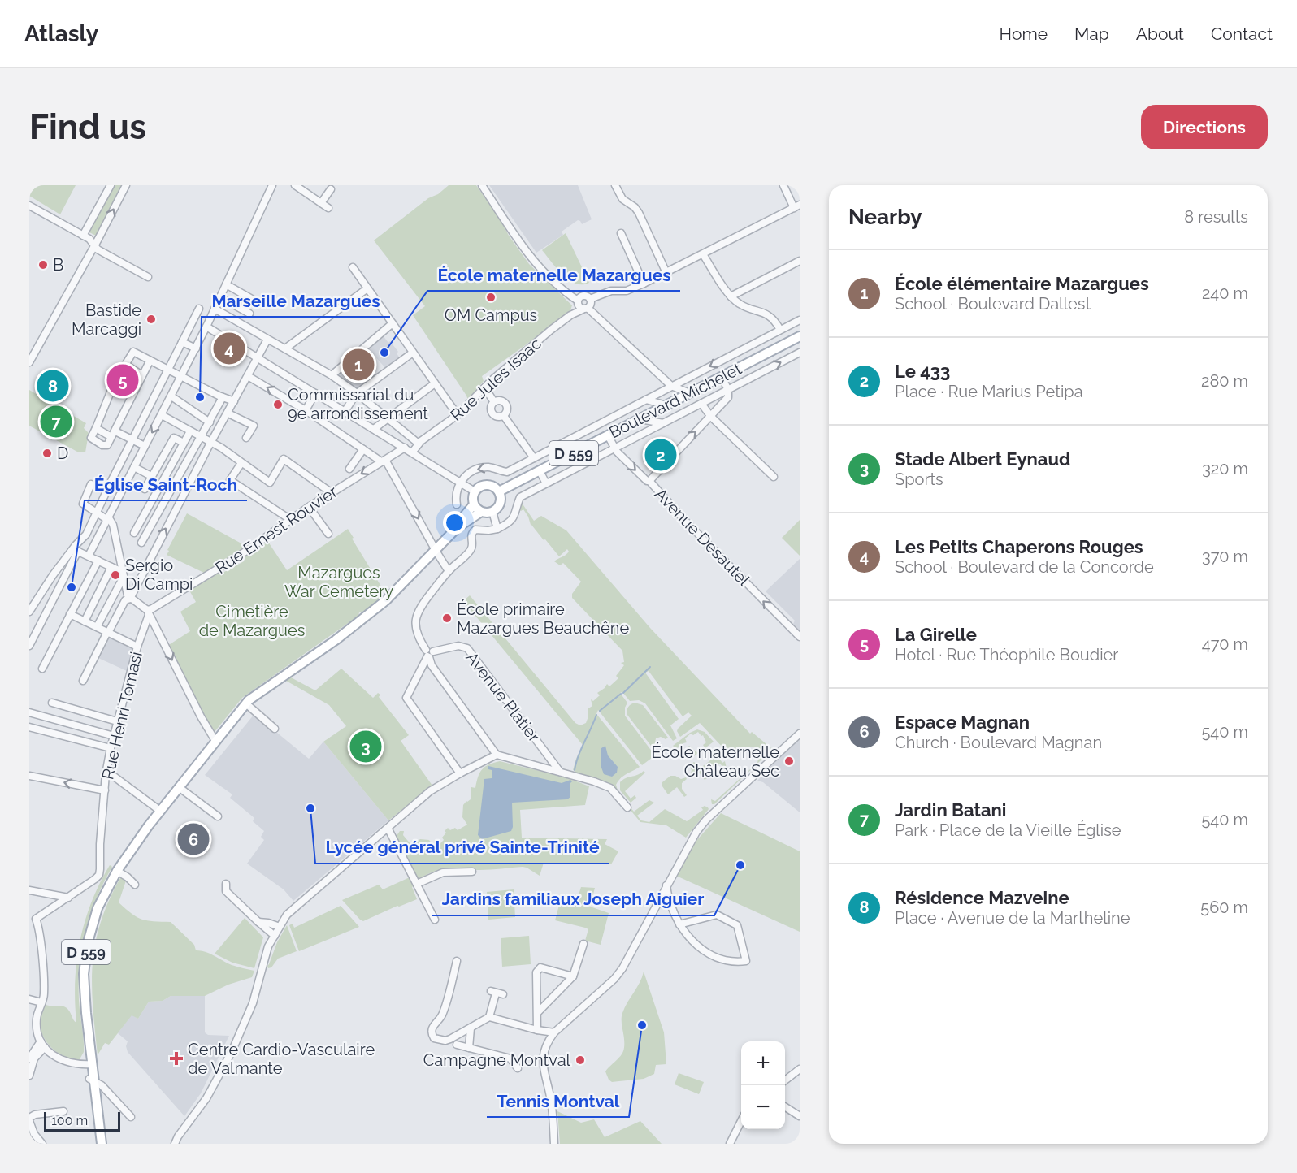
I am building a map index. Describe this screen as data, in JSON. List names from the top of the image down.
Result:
{
  "streets": {
    "main road": ["Boulevard Michelet", "D 559"],
    "street": [
      "Rue Jules Isaac",
      "Rue Ernest Rouvier",
      "Avenue Desautel",
      "Avenue Platier",
      "Rue Henri Tomasi"
    ]
  },
  "crossings": [
    ["Boulevard Michelet", "D 559"],
    ["Boulevard Michelet", "Avenue Desautel"],
    ["Rue Ernest Rouvier", "Rue Henri Tomasi"]
  ],
  "parks": ["Mazargues War Cemetery", "Cimetière de Mazargues"],
  "places": {
    "other": [
      "B",
      "OM Campus",
      "Bastide Marcaggi",
      "École maternelle Mazargues",
      "Marseille Mazargues",
      "Commissariat du 9e arrondissement",
      "D",
      "Sergio Di Campi",
      "Église Saint-Roch",
      "École primaire Mazargues Beauchêne",
      "École maternelle Château Sec",
      "Lycée général privé Sainte-Trinité",
      "Jardins familiaux Joseph Aiguier",
      "Tennis Montval",
      "Campagne Montval"
    ],
    "health": ["Centre Cardio-Vasculaire de Valmante"]
  },
  "scale_bar": "100 m",
  "page": {
    "header": "Atlasly",
    "nav": [
      "Home",
      "Map",
      "About",
      "Contact"
    ],
    "buttons": "Directions",
    "title": "Find us",
    "heading": ["Nearby", "8 results"],
    "list": [
      {
        "mark": "1",
        "name": "École élémentaire Mazargues",
        "note": "School · Boulevard Dallest",
        "value": "240 m"
      },
      {
        "mark": "2",
        "name": "Le 433",
        "note": "Place · Rue Marius Petipa",
        "value": "280 m"
      },
      {
        "mark": "3",
        "name": "Stade Albert Eynaud",
        "note": "Sports",
        "value": "320 m"
      },
      {
        "mark": "4",
        "name": "Les Petits Chaperons Rouges",
        "note": "School · Boulevard de la Concorde",
        "value": "370 m"
      },
      {
        "mark": "5",
        "name": "La Girelle",
        "note": "Hotel · Rue Théophile Boudier",
        "value": "470 m"
      },
      {
        "mark": "6",
        "name": "Espace Magnan",
        "note": "Church · Boulevard Magnan",
        "value": "540 m"
      },
      {
        "mark": "7",
        "name": "Jardin Batani",
        "note": "Park · Place de la Vieille Église",
        "value": "540 m"
      },
      {
        "mark": "8",
        "name": "Résidence Mazveine",
        "note": "Place · Avenue de la Martheline",
        "value": "560 m"
      }
    ],
    "pins": [
      "4",
      "1",
      "5",
      "8",
      "7",
      "2",
      "3",
      "6"
    ],
    "map_buttons": ["+", "−"],
    "scale": "100 m"
  }
}
